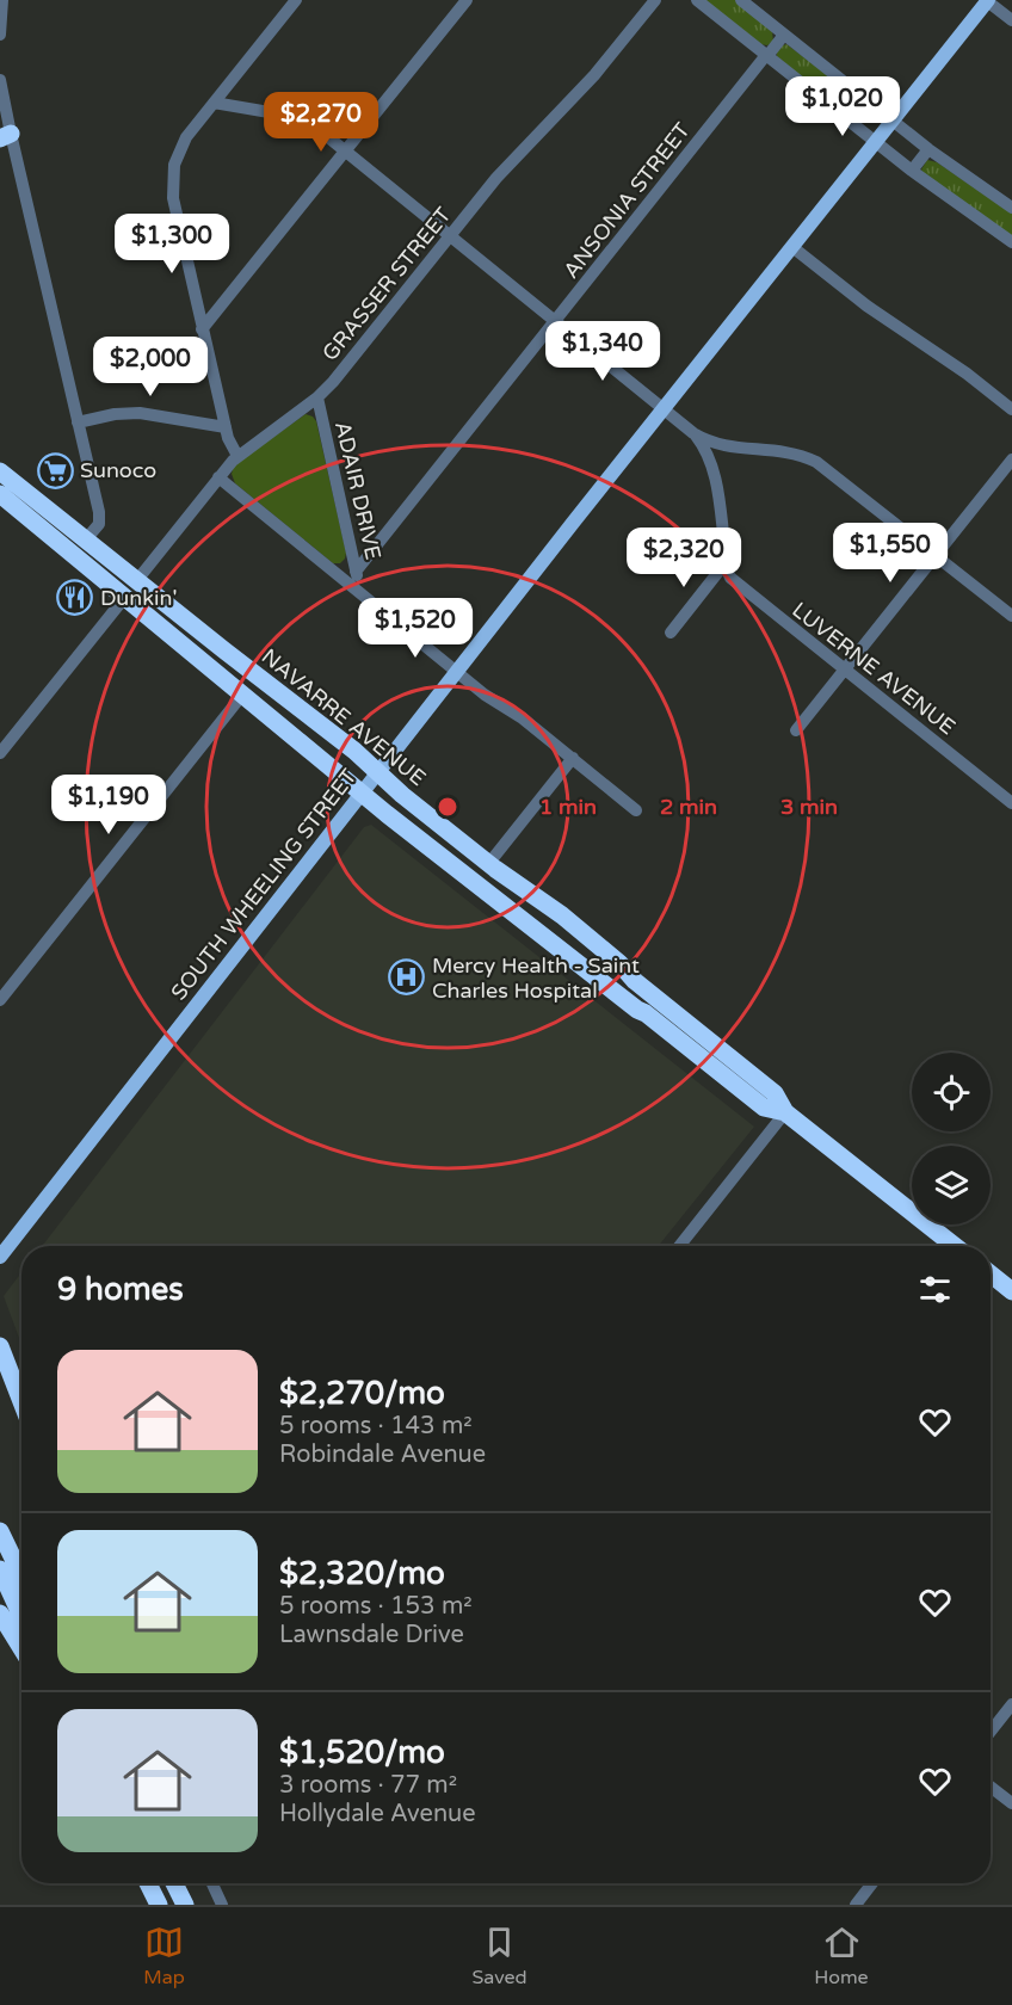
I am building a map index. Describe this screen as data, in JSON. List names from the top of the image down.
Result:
{
  "streets": {
    "highway": ["NAVARRE AVENUE"],
    "main road": ["SOUTH WHEELING STREET"],
    "street": [
      "ANSONIA STREET",
      "GRASSER STREET",
      "ADAIR DRIVE",
      "LUVERNE AVENUE"
    ]
  },
  "crossings": [
    ["ANSONIA STREET", "ADAIR DRIVE"],
    ["GRASSER STREET", "ADAIR DRIVE"],
    ["GRASSER STREET", "NAVARRE AVENUE"],
    ["NAVARRE AVENUE", "SOUTH WHEELING STREET"]
  ],
  "places": {
    "supermarket": ["Sunoco"],
    "restaurant": ["Dunkin'"],
    "hospital": ["Mercy Health - Saint Charles Hospital"]
  },
  "page": {
    "price": [
      "$1,020",
      "$2,270",
      "$1,300",
      "$1,340",
      "$2,000",
      "$1,550",
      "$2,320",
      "$1,520",
      "$1,190"
    ],
    "heading": "9 homes",
    "list": [
      {
        "name": "$2,270/mo",
        "note": "5 rooms · 143 m² · Robindale Avenue"
      },
      {
        "name": "$2,320/mo",
        "note": "5 rooms · 153 m² · Lawnsdale Drive"
      },
      {
        "name": "$1,520/mo",
        "note": "3 rooms · 77 m² · Hollydale Avenue"
      }
    ],
    "tabs": ["Map", "Saved", "Home"]
  },
  "rings": ["1 min", "2 min", "3 min"]
}
